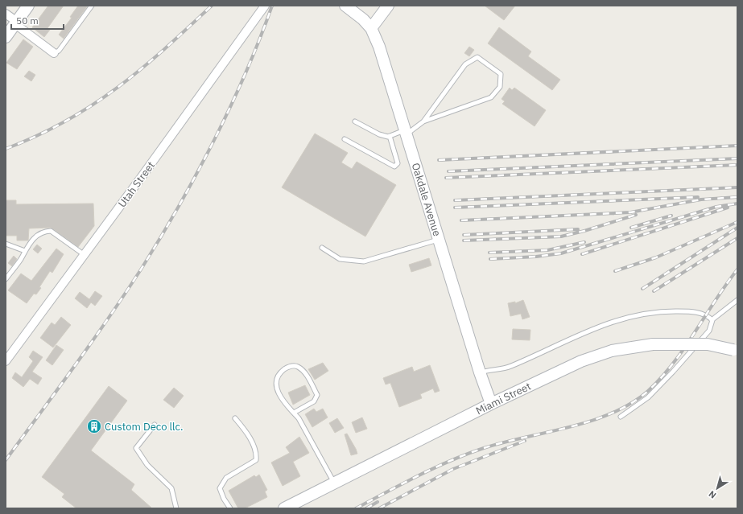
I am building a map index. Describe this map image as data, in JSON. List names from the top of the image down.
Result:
{
  "streets": {
    "street": ["Utah Street", "Oakdale Avenue", "Miami Street"]
  },
  "crossings": [
    ["Oakdale Avenue", "Miami Street"]
  ],
  "places": {
    "building": ["Custom Deco llc."]
  },
  "scale_bar": "50 m",
  "north": "bottom left"
}
